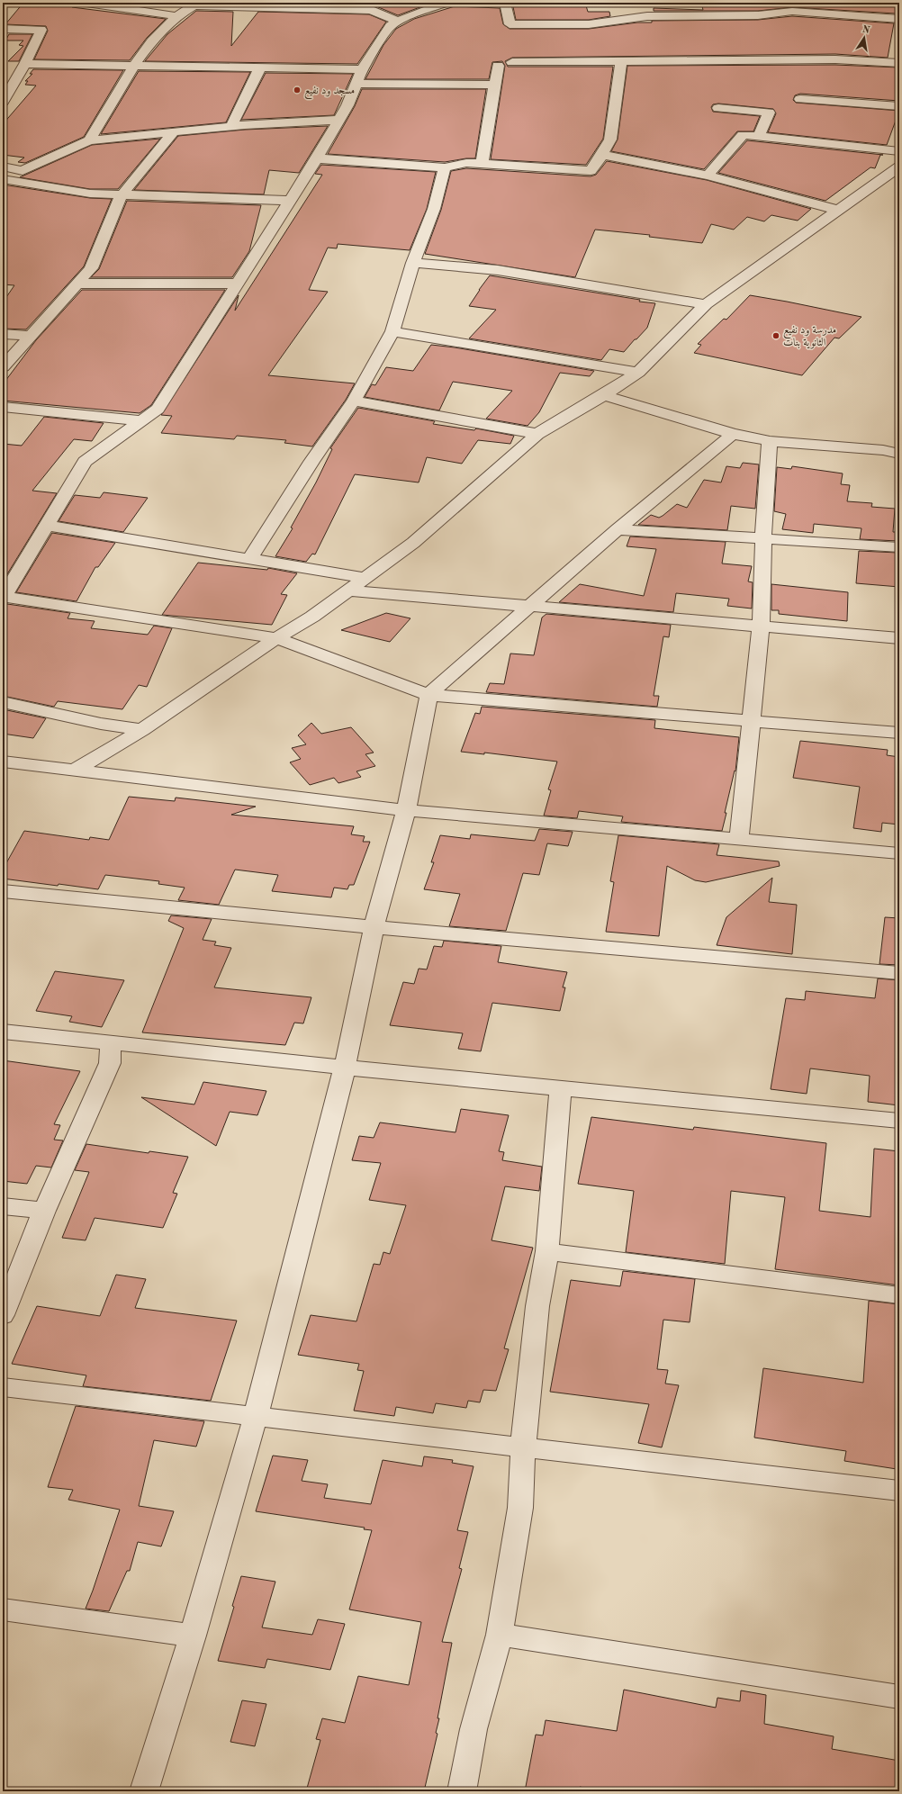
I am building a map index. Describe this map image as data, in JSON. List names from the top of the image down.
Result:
{
  "places": ["مسجد ود نفيع", "مدرسة ود نفيع الثانوية بنات"],
  "north": "top"
}
